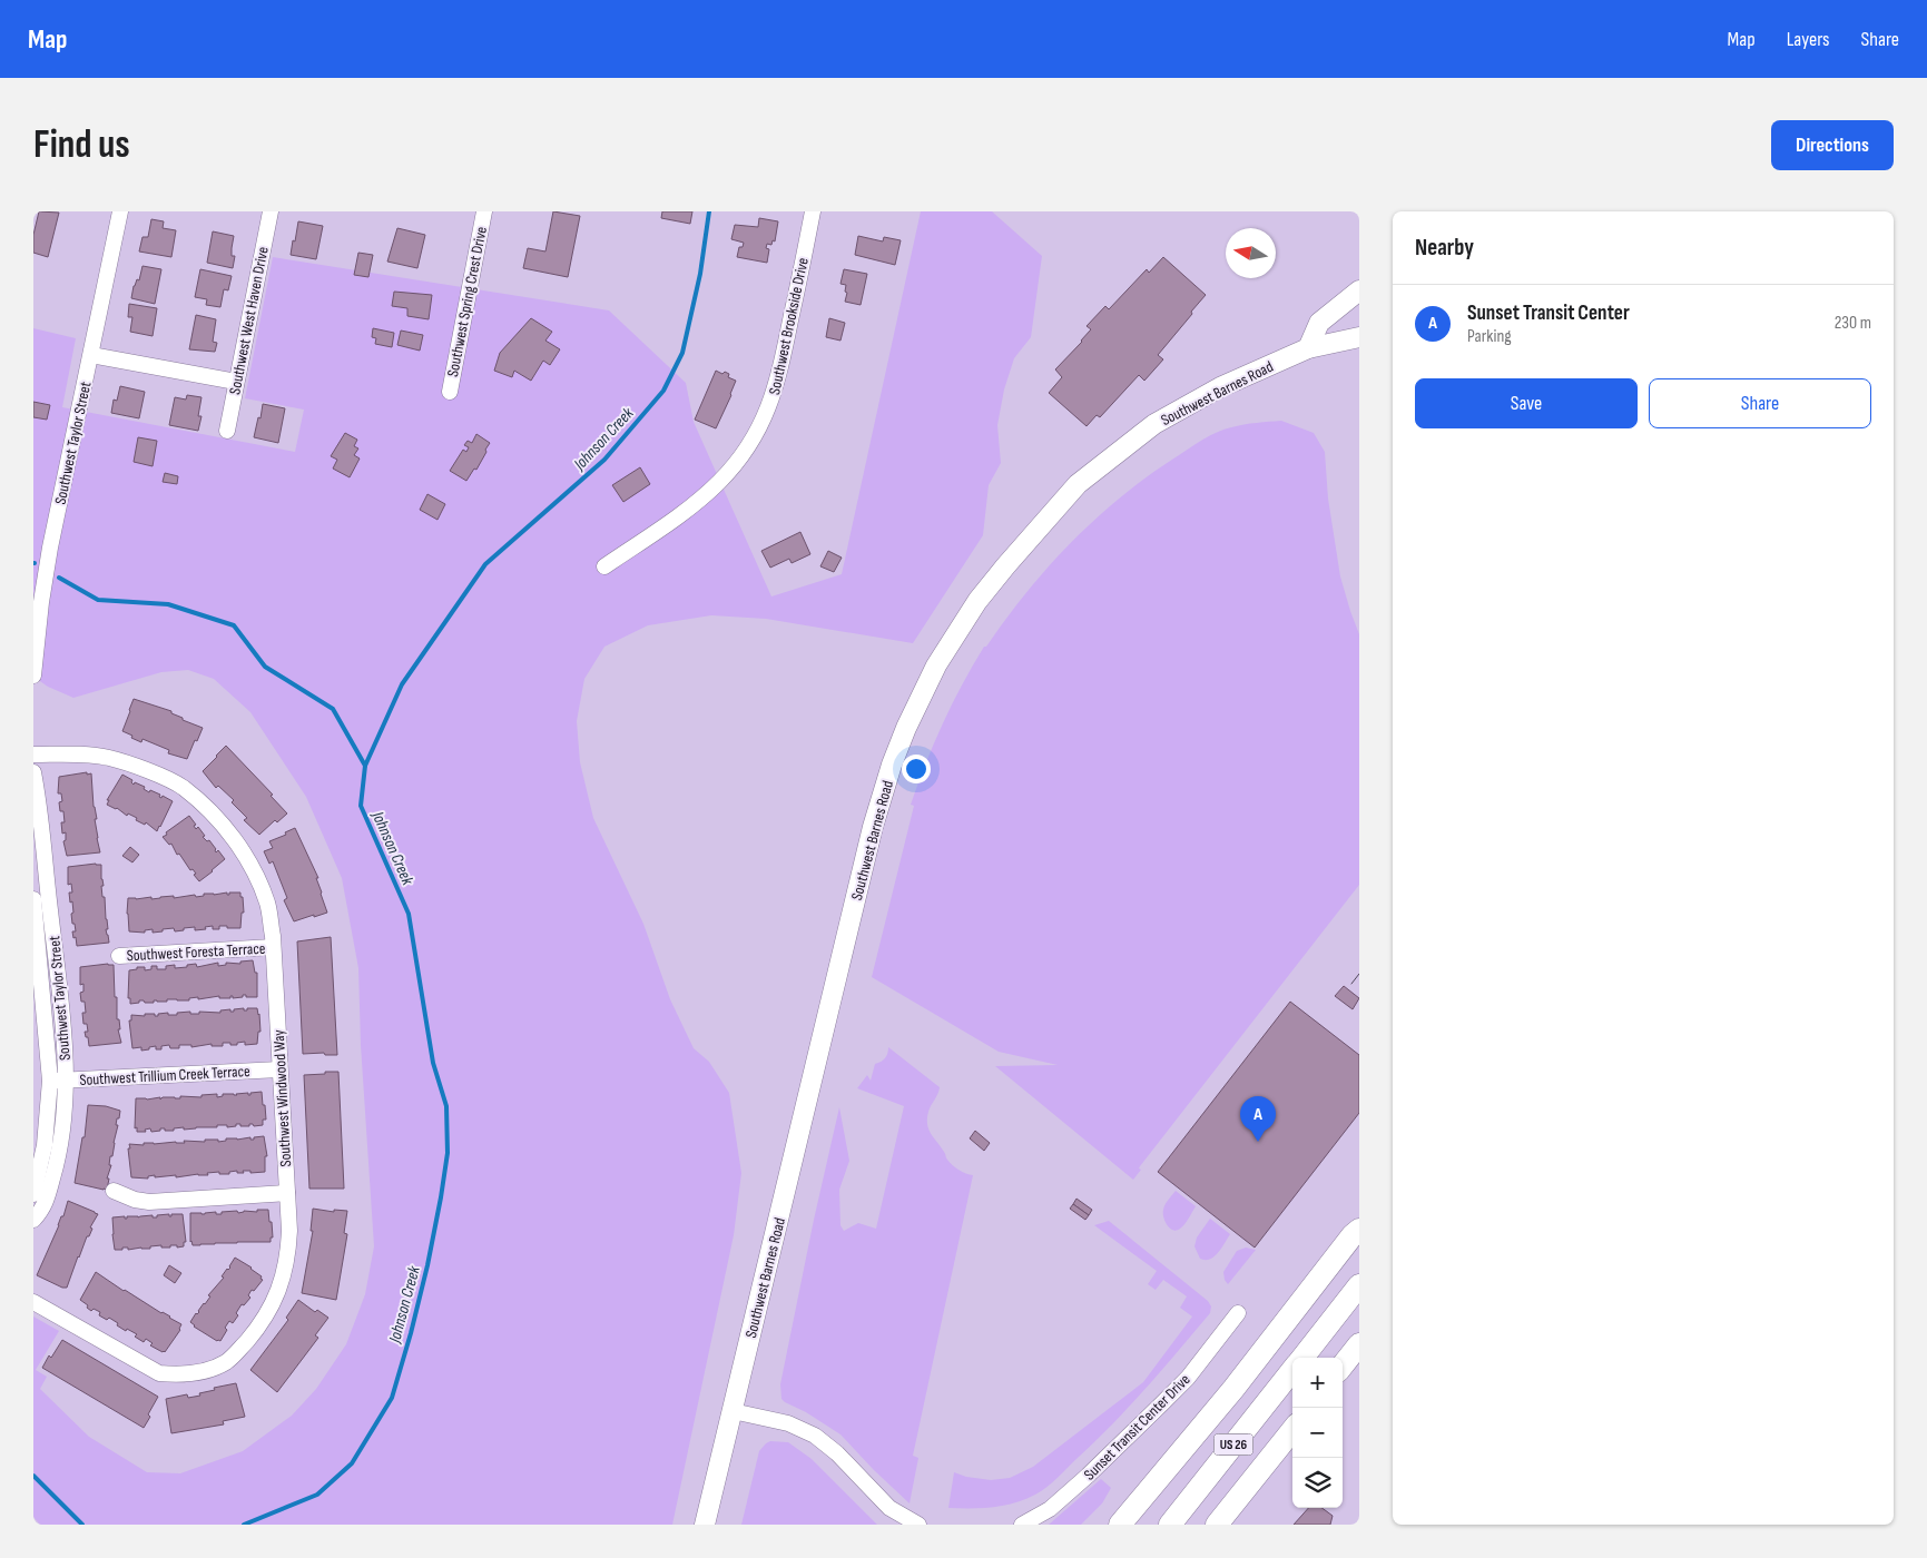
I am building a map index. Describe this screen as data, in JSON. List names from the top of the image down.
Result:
{
  "streets": {
    "highway": ["US 26"],
    "main road": ["Southwest Barnes Road"],
    "street": [
      "Southwest Spring Crest Drive",
      "Southwest West Haven Drive",
      "Southwest Brookside Drive",
      "Southwest Taylor Street",
      "Southwest Foresta Terrace",
      "Southwest Trillium Creek Terrace",
      "Southwest Windwood Way",
      "Sunset Transit Center Drive"
    ]
  },
  "crossings": [
    ["Southwest Taylor Street", "Southwest Trillium Creek Terrace"],
    ["Southwest Foresta Terrace", "Southwest Windwood Way"],
    ["Southwest Trillium Creek Terrace", "Southwest Windwood Way"]
  ],
  "water": ["Johnson Creek"],
  "north": "left",
  "page": {
    "header": "Map",
    "nav": ["Map", "Layers", "Share"],
    "buttons": [
      "Directions",
      ["Save", "Share"]
    ],
    "title": "Find us",
    "heading": "Nearby",
    "list": [
      {
        "mark": "A",
        "name": "Sunset Transit Center",
        "note": "Parking",
        "value": "230 m"
      }
    ],
    "pins": "A",
    "map_buttons": ["+", "−"]
  }
}
